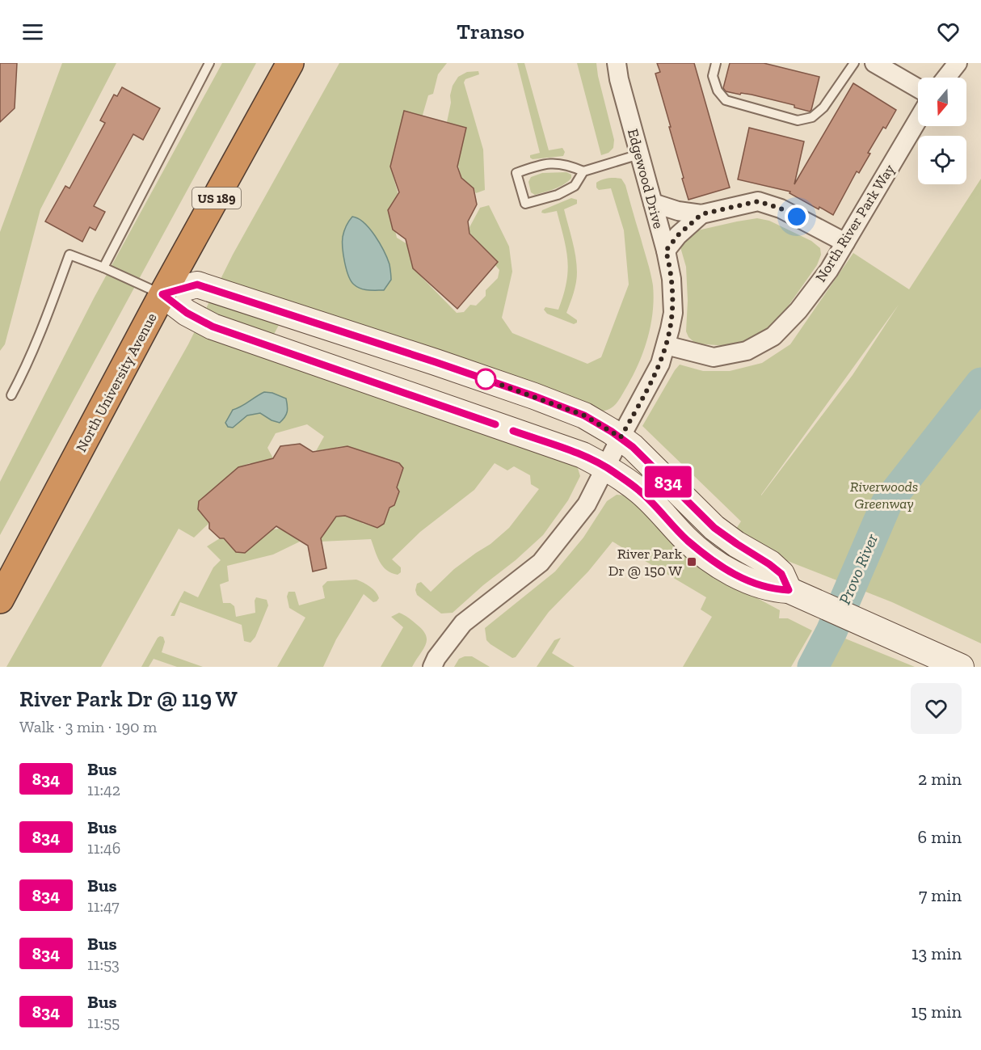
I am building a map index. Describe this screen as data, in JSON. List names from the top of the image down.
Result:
{
  "streets": {
    "highway": ["US 189", "North University Avenue"],
    "street": ["Edgewood Drive", "North River Park Way"]
  },
  "crossings": [
    ["Edgewood Drive", "North River Park Way"]
  ],
  "water": ["Provo River"],
  "parks": ["Riverwoods Greenway"],
  "places": {
    "transit": ["River Park Dr @ 150 W"]
  },
  "lines": ["bus line 834"],
  "north": "bottom",
  "page": {
    "header": "Transo",
    "on_map": "834",
    "heading": ["River Park Dr @ 119 W", "Walk · 3 min · 190 m"],
    "list": [
      {
        "mark": "834",
        "name": "Bus",
        "note": "11:42",
        "value": "2 min"
      },
      {
        "mark": "834",
        "name": "Bus",
        "note": "11:46",
        "value": "6 min"
      },
      {
        "mark": "834",
        "name": "Bus",
        "note": "11:47",
        "value": "7 min"
      },
      {
        "mark": "834",
        "name": "Bus",
        "note": "11:53",
        "value": "13 min"
      },
      {
        "mark": "834",
        "name": "Bus",
        "note": "11:55",
        "value": "15 min"
      }
    ]
  }
}
